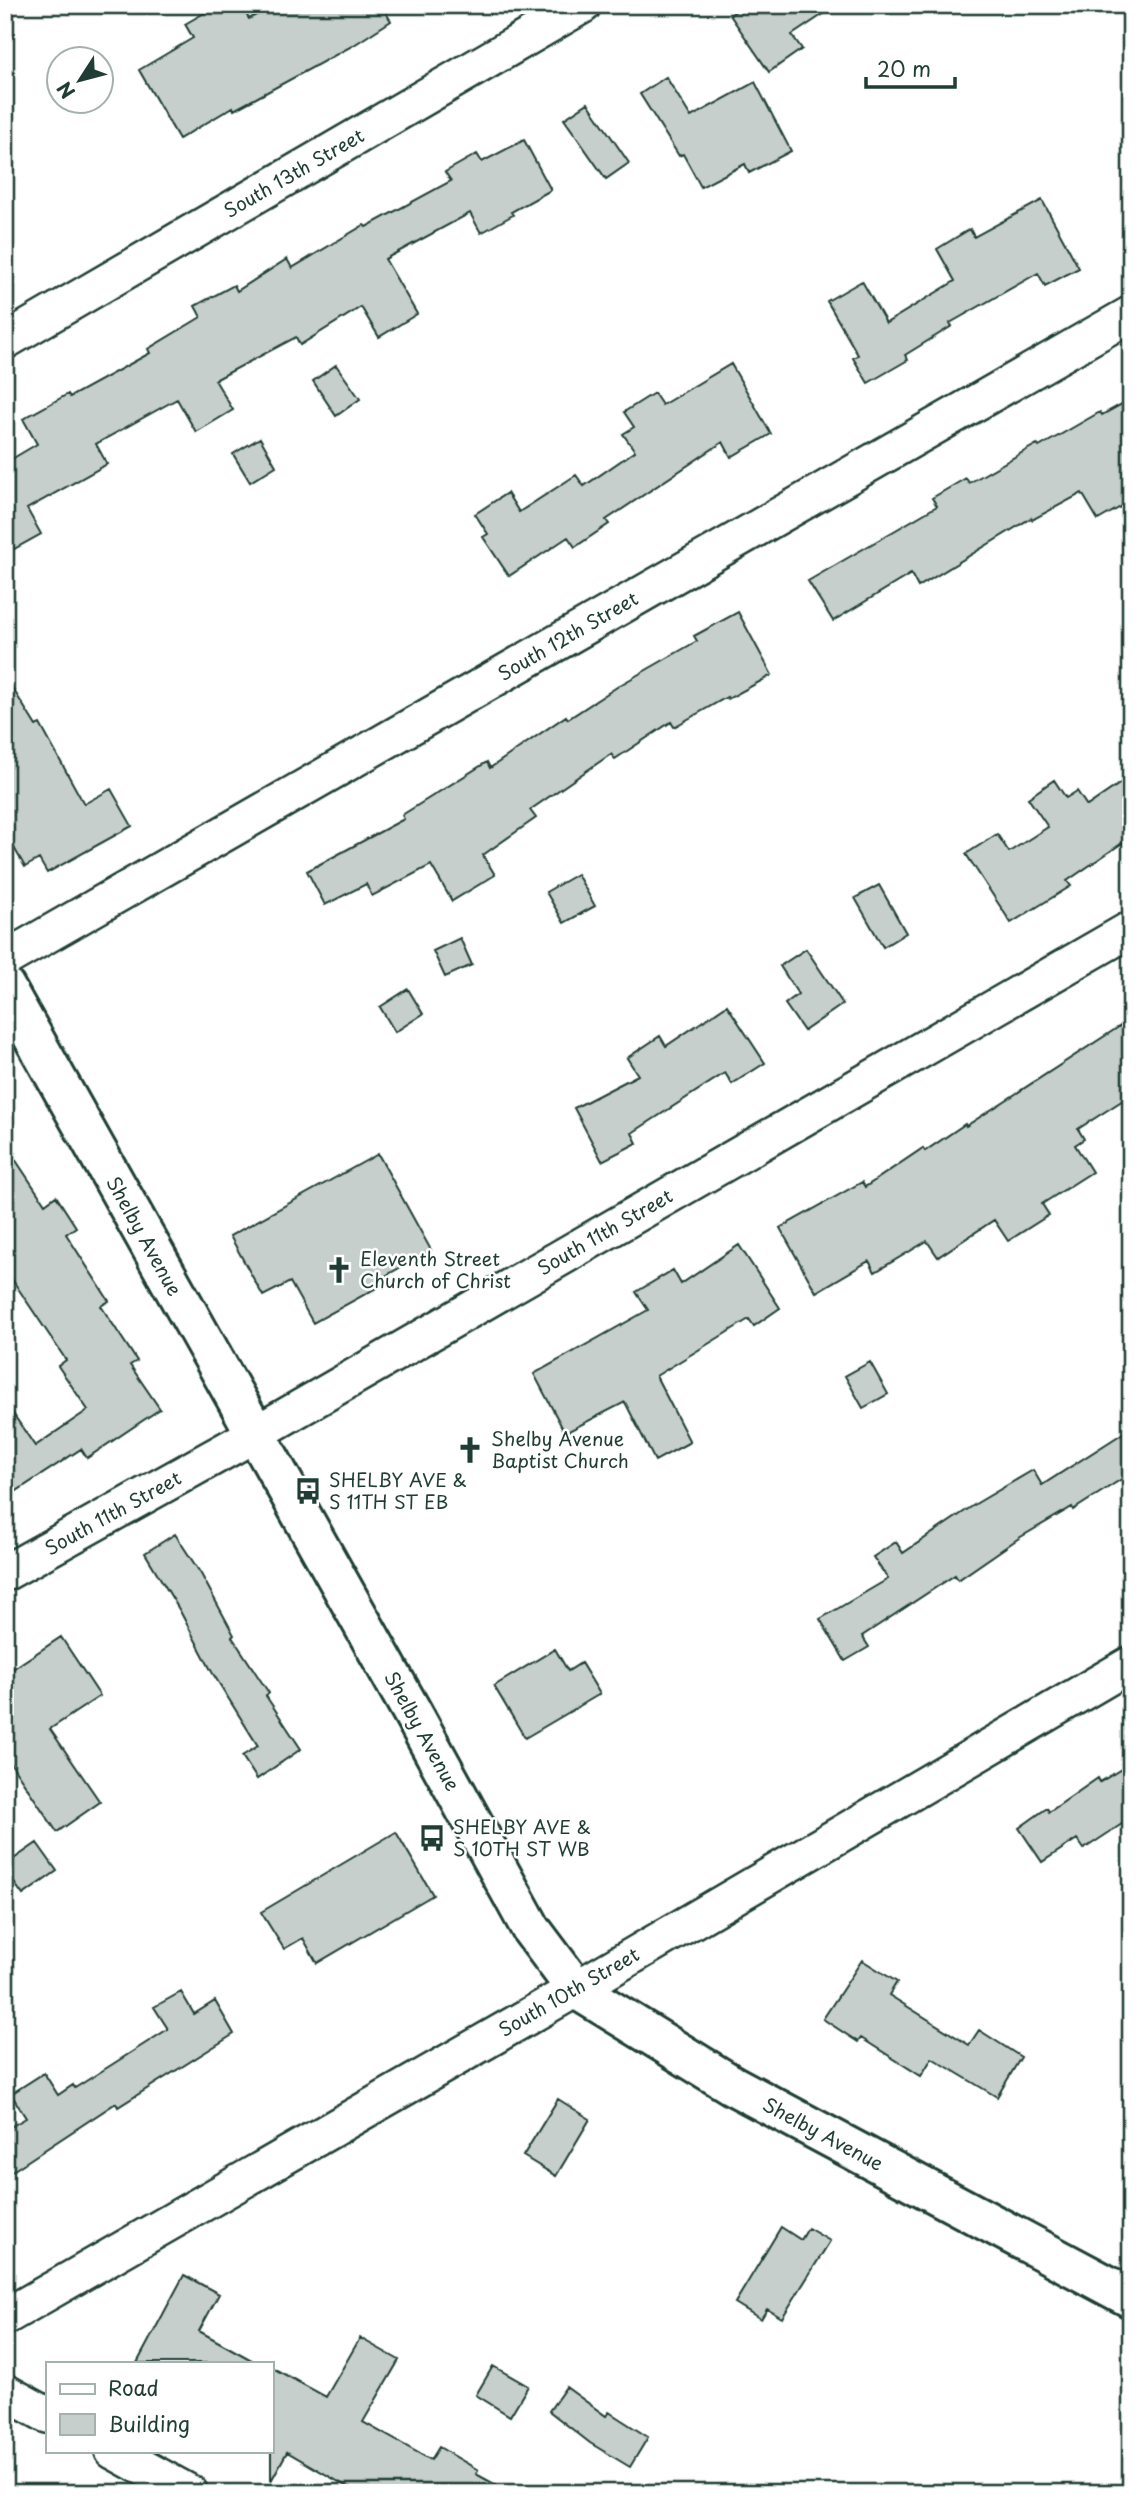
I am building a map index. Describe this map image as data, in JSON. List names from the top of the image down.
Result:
{
  "streets": {
    "street": [
      "South 13th Street",
      "South 12th Street",
      "South 11th Street",
      "Shelby Avenue",
      "South 10th Street"
    ]
  },
  "crossings": [
    ["South 11th Street", "Shelby Avenue"],
    ["Shelby Avenue", "South 10th Street"]
  ],
  "places": {
    "church": ["Eleventh Street Church of Christ", "Shelby Avenue Baptist Church"],
    "bus stop": ["SHELBY AVE & S 11TH ST EB", "SHELBY AVE & S 10TH ST WB"]
  },
  "legend": ["Road", "Building"],
  "scale_bar": "20 m",
  "north": "bottom left"
}
